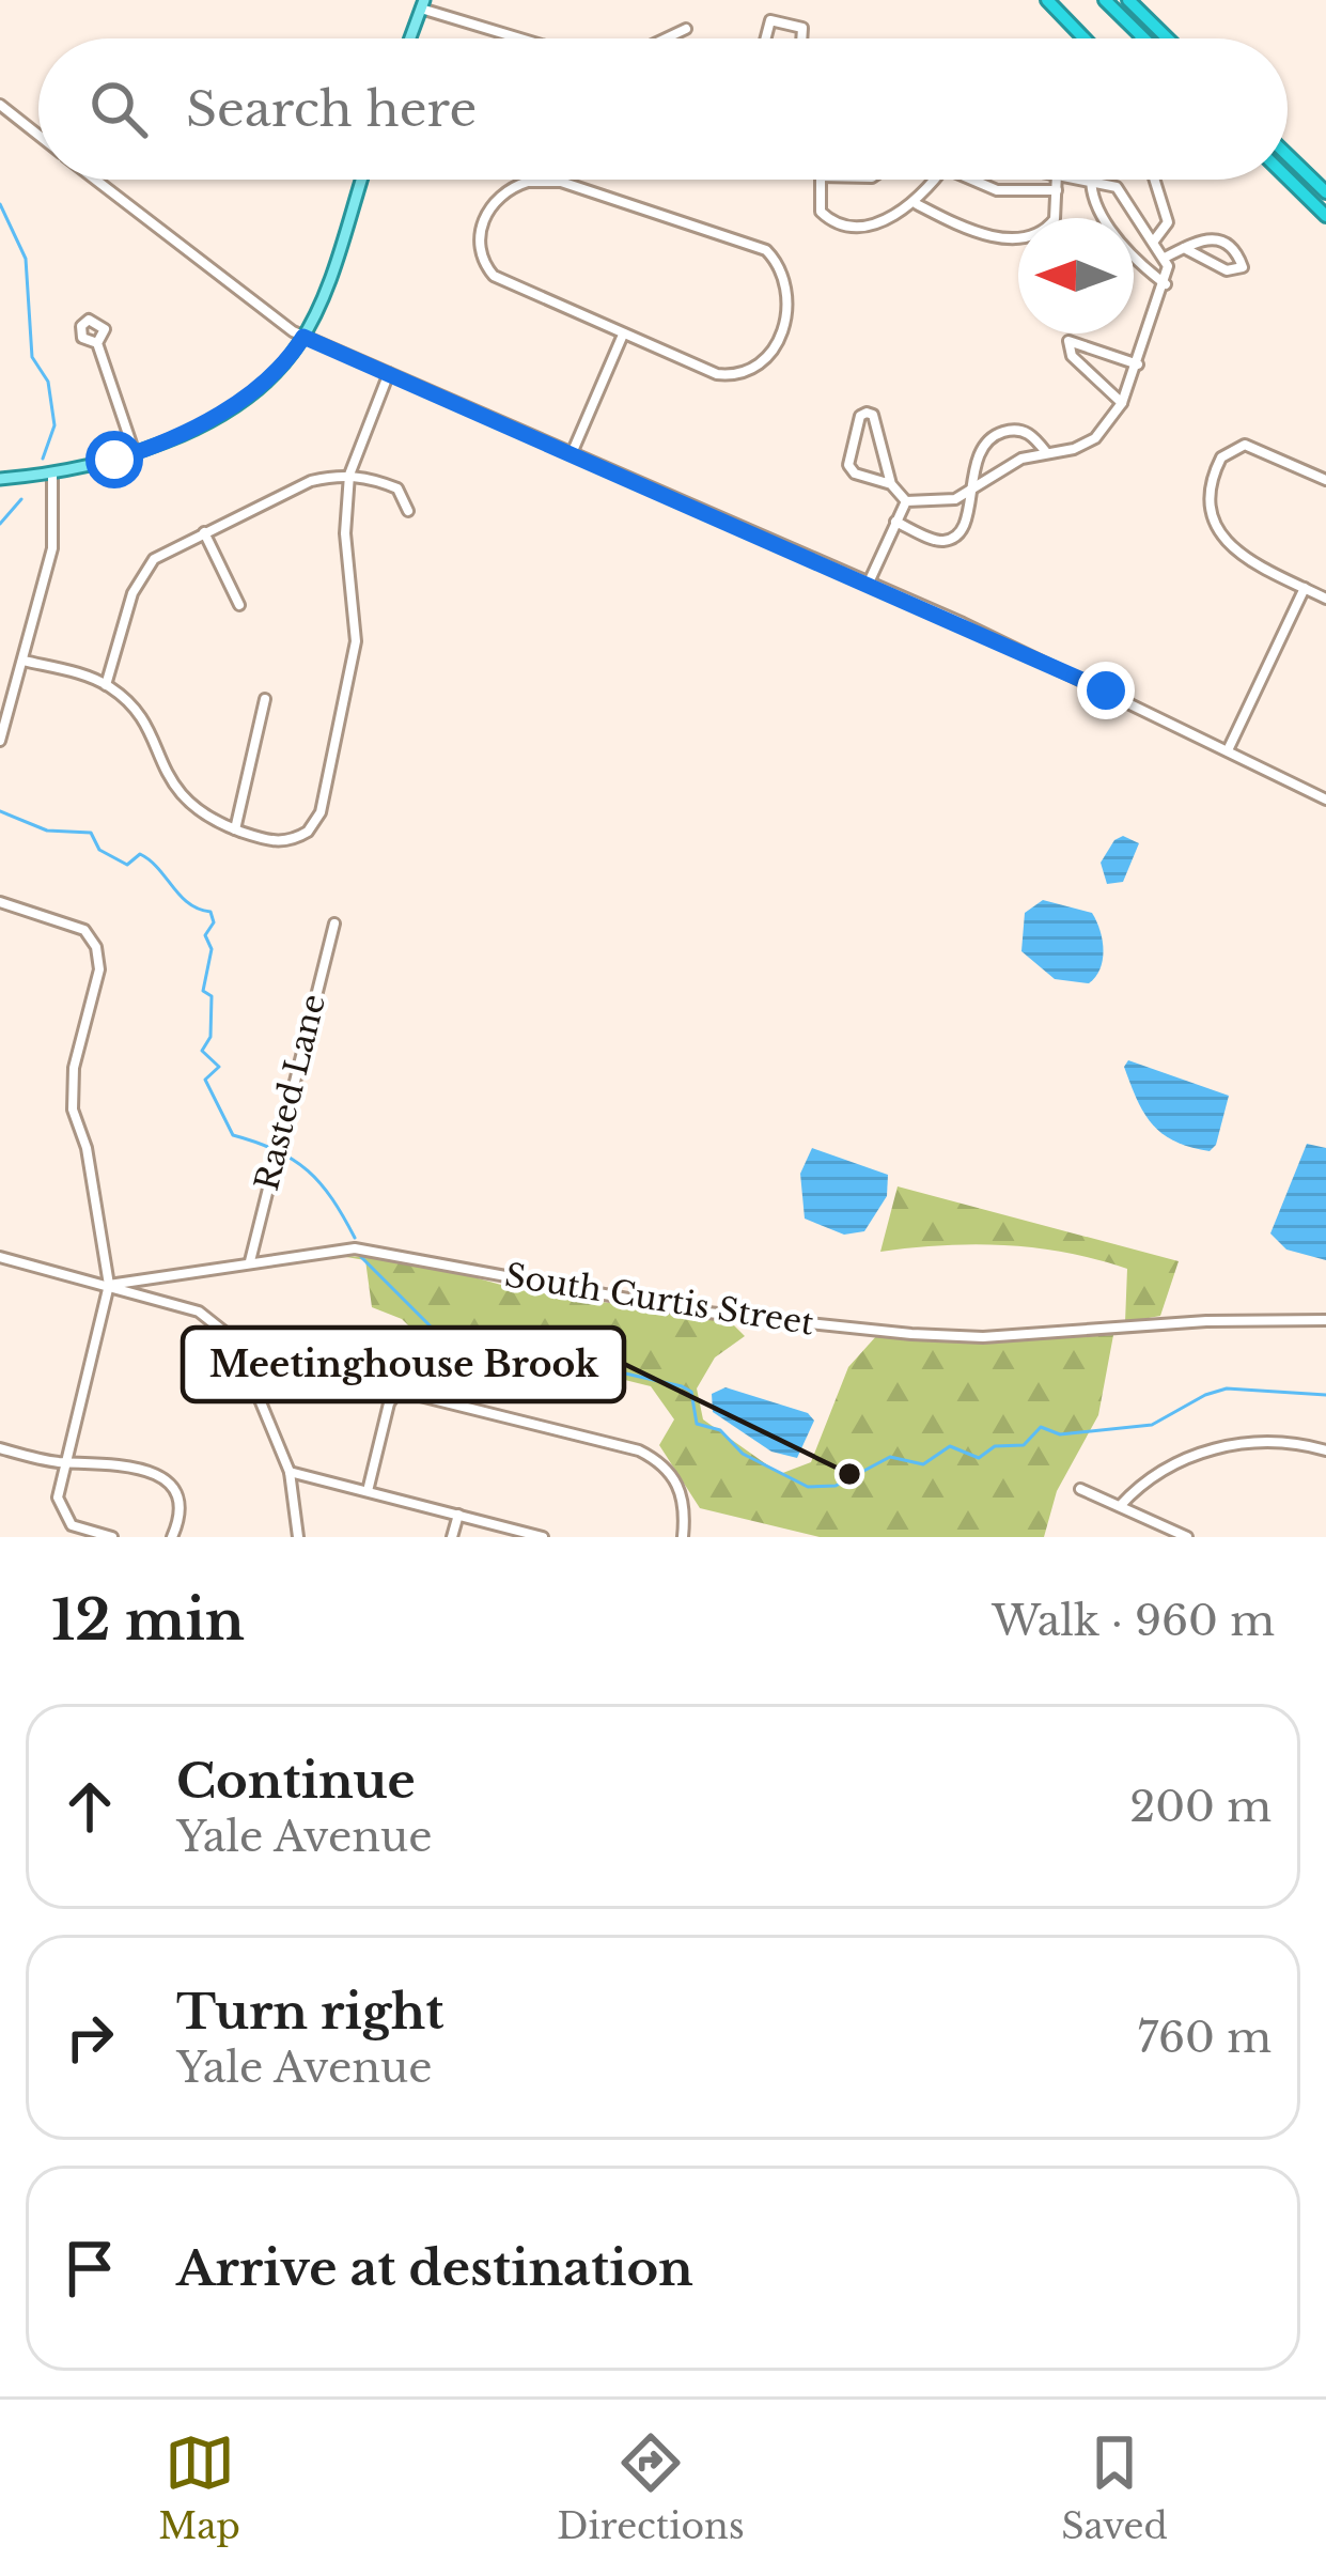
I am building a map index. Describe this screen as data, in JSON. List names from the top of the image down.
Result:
{
  "streets": {
    "street": ["Rasted Lane", "South Curtis Street"]
  },
  "crossings": [
    ["Rasted Lane", "South Curtis Street"]
  ],
  "places": ["Meetinghouse Brook"],
  "north": "left",
  "page": {
    "search": "Search here",
    "heading": ["12 min", "Walk · 960 m"],
    "list": [
      ["Continue", "Yale Avenue", "200 m"],
      ["Turn right", "Yale Avenue", "760 m"],
      "Arrive at destination"
    ],
    "nav": ["Map", "Directions", "Saved"]
  }
}
